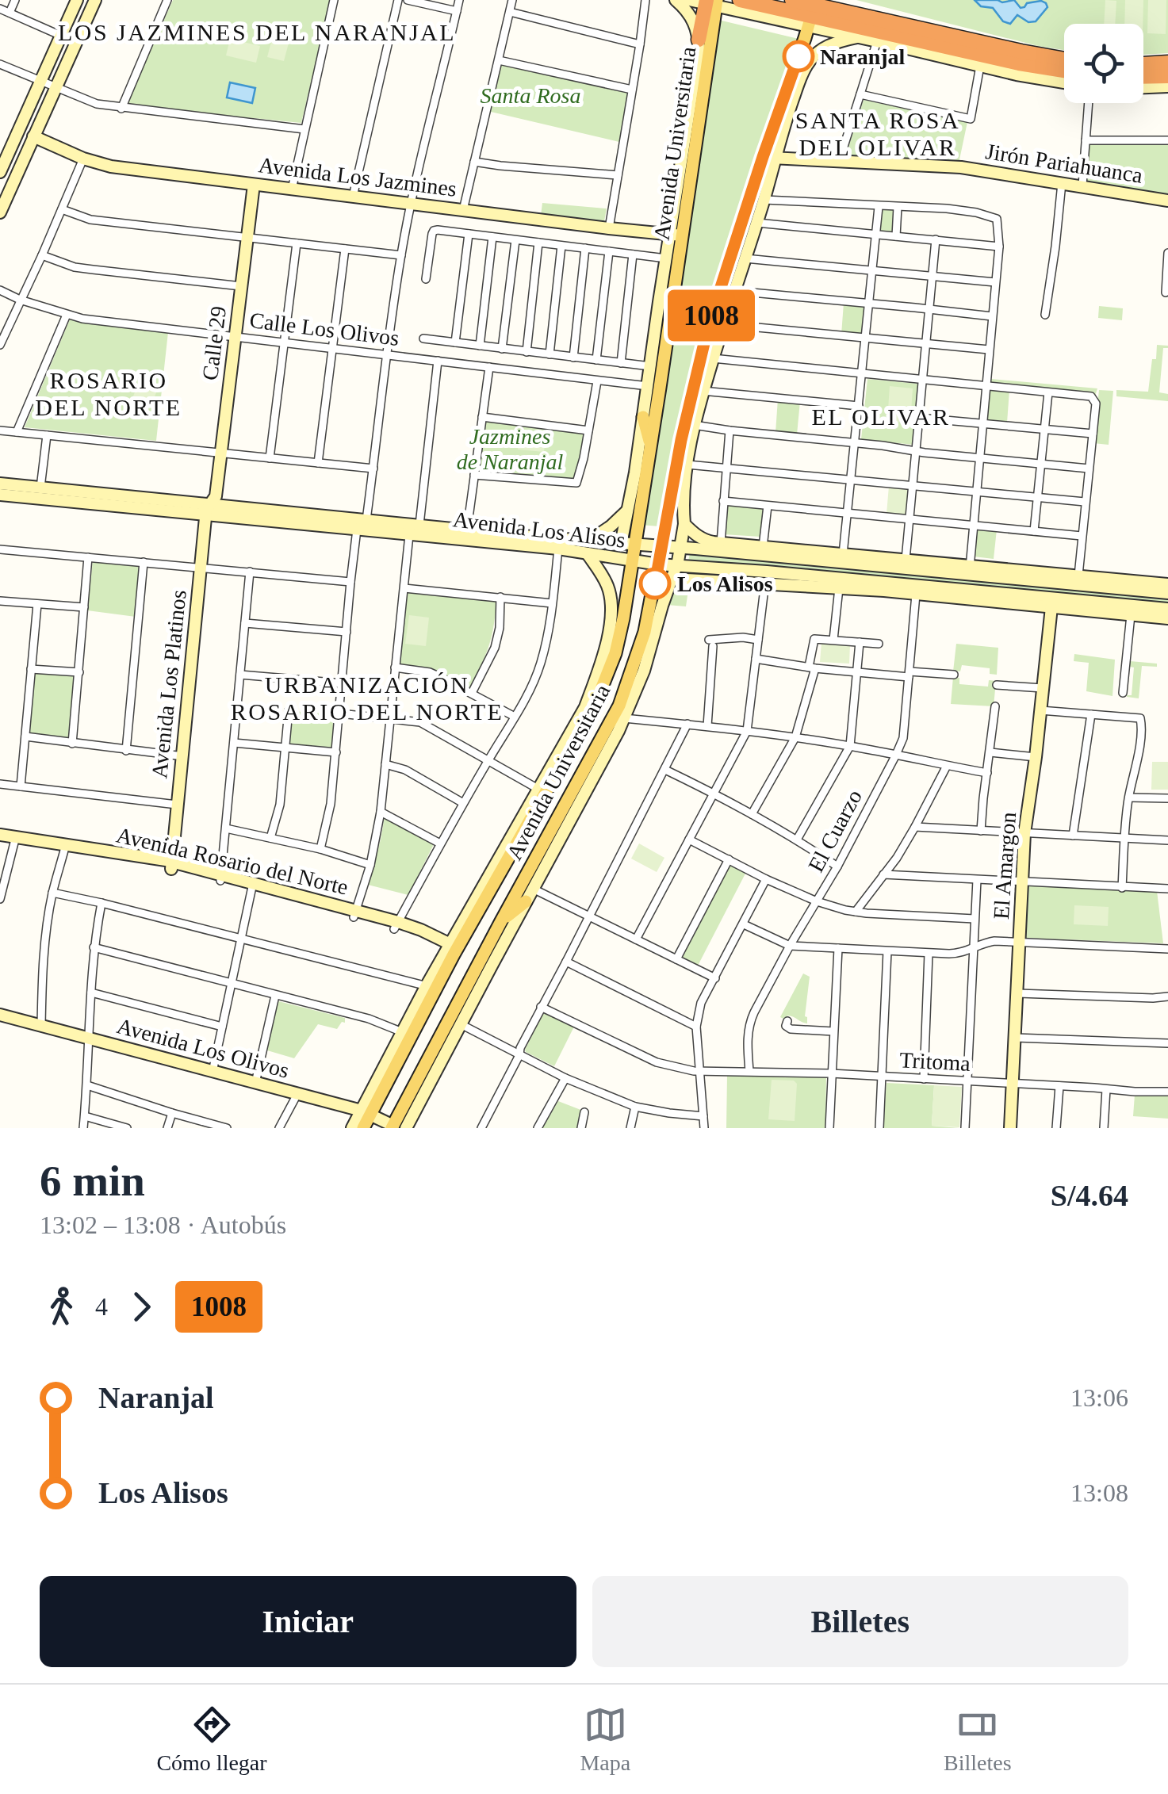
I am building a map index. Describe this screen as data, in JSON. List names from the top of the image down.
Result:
{
  "streets": {
    "main road": ["Avenida Universitaria"],
    "street": [
      "Jirón Pariahuanca",
      "Avenida Los Jazmines",
      "Calle Los Olivos",
      "Calle 29",
      "Avenida Los Alisos",
      "Avenida Los Platinos",
      "El Cuarzo",
      "Avenida Rosario del Norte",
      "El Amargon",
      "Avenida Los Olivos",
      "Tritoma"
    ]
  },
  "crossings": [
    ["Avenida Universitaria", "Jirón Pariahuanca"],
    ["Avenida Universitaria", "Avenida Los Jazmines"],
    ["Avenida Universitaria", "Calle Los Olivos"],
    ["Avenida Universitaria", "Avenida Los Alisos"],
    ["Avenida Universitaria", "Avenida Rosario del Norte"],
    ["Avenida Universitaria", "Avenida Los Olivos"],
    ["Avenida Los Jazmines", "Calle 29"],
    ["Calle Los Olivos", "Calle 29"],
    ["Calle 29", "Avenida Los Alisos"],
    ["Calle 29", "Avenida Los Platinos"],
    ["Avenida Los Alisos", "Avenida Los Platinos"],
    ["Avenida Los Platinos", "Avenida Rosario del Norte"],
    ["El Cuarzo", "Tritoma"],
    ["El Amargon", "Tritoma"]
  ],
  "districts": [
    "LOS JAZMINES DEL NARANJAL",
    "SANTA ROSA DEL OLIVAR",
    "ROSARIO DEL NORTE",
    "EL OLIVAR",
    "URBANIZACIÓN ROSARIO DEL NORTE"
  ],
  "parks": ["Santa Rosa", "Jazmines de Naranjal"],
  "places": ["Naranjal", "Los Alisos"],
  "lines": ["bus line 1008"],
  "page": {
    "on_map": "1008",
    "heading": ["6 min", "13:02 – 13:08 · Autobús", "S/4.64"],
    "legs": ["4", "1008"],
    "list": [
      {
        "name": "Naranjal",
        "value": "13:06"
      },
      {
        "name": "Los Alisos",
        "value": "13:08"
      }
    ],
    "buttons": ["Iniciar", "Billetes"],
    "tabs": ["Cómo llegar", "Mapa", "Billetes"]
  }
}
